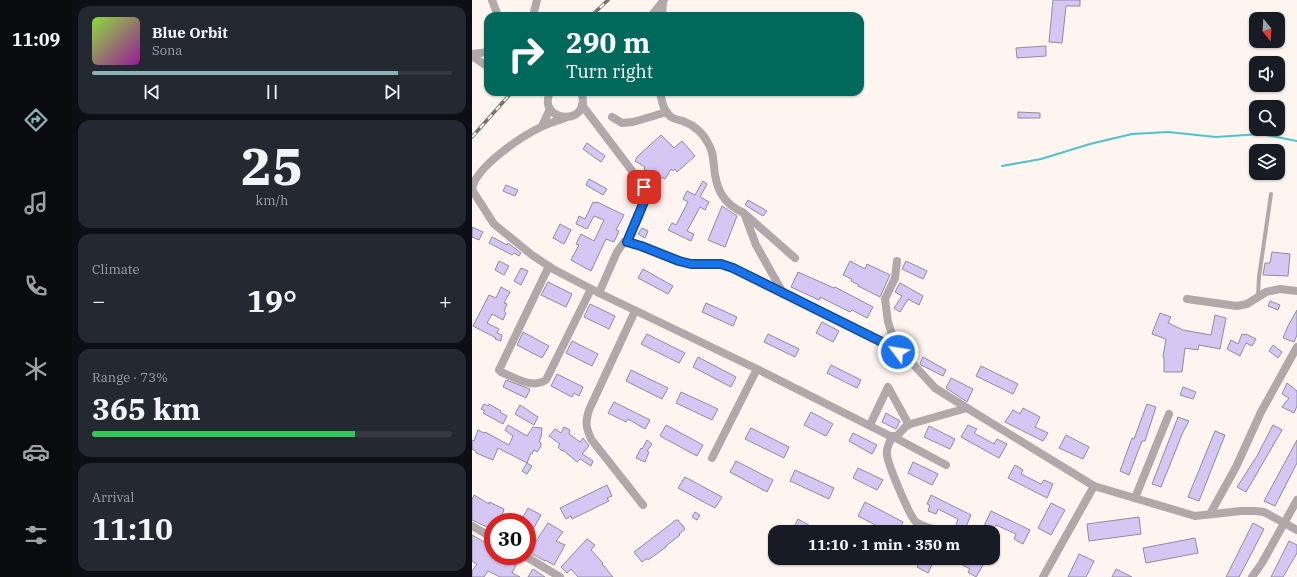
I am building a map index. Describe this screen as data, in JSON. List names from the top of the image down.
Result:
{
  "north": "bottom",
  "page": {
    "tabs": "11:09",
    "turn": ["290 m", "Turn right"],
    "song": ["Blue Orbit", "Sona"],
    "tile": [
      ["25", "km/h"],
      "Climate",
      ["Range · 73%", "365 km"],
      ["Arrival", "11:10"]
    ],
    "heat": ["−", "19°", "+"],
    "limit": "30",
    "trip": "11:10 · 1 min · 350 m"
  }
}
